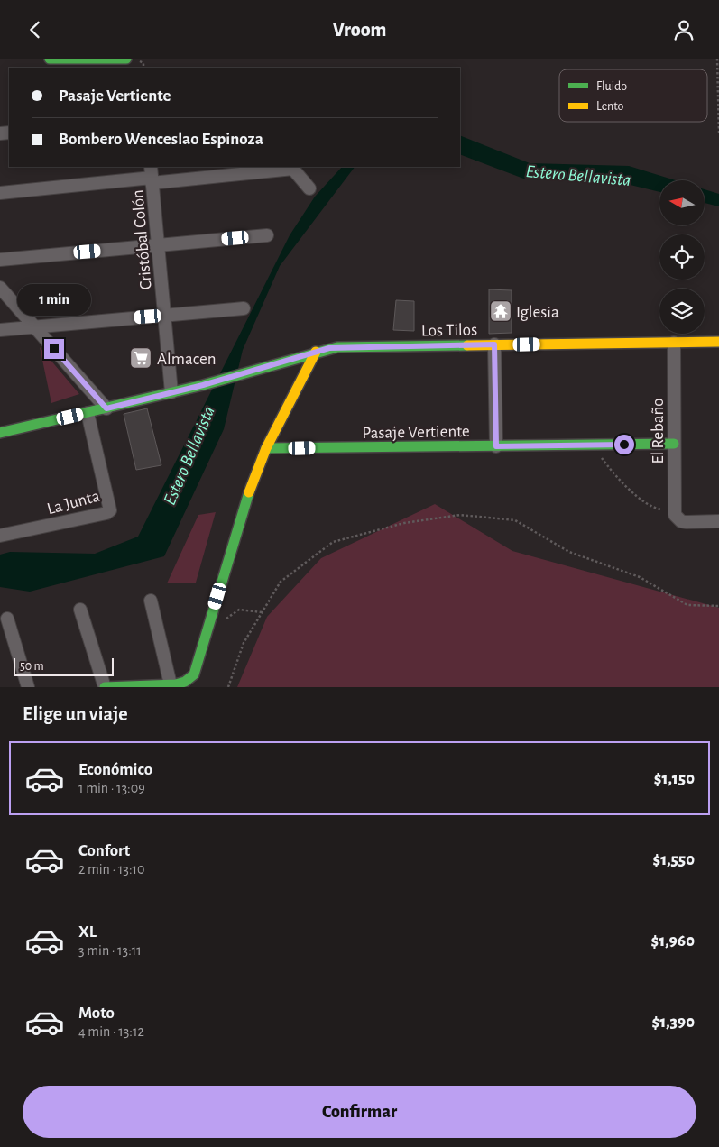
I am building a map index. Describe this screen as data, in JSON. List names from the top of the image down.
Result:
{
  "streets": {
    "street": [
      "Cristóbal Colón",
      "Los Tilos",
      "Pasaje Vertiente",
      "El Rebaño",
      "La Junta"
    ]
  },
  "crossings": [
    ["Cristóbal Colón", "Los Tilos"],
    ["Los Tilos", "El Rebaño"],
    ["Los Tilos", "La Junta"],
    ["Pasaje Vertiente", "El Rebaño"]
  ],
  "water": ["Estero Bellavista"],
  "places": {
    "temple": ["Iglesia"],
    "supermarket": ["Almacen"]
  },
  "legend": ["Fluido", "Lento"],
  "scale_bar": "50 m",
  "north": "left",
  "page": {
    "header": "Vroom",
    "banner": ["Pasaje Vertiente", "Bombero Wenceslao Espinoza"],
    "bubble": "1 min",
    "scale": "50 m",
    "heading": "Elige un viaje",
    "list": [
      {
        "name": "Económico",
        "note": "1 min · 13:09",
        "value": "$1,150"
      },
      {
        "name": "Confort",
        "note": "2 min · 13:10",
        "value": "$1,550"
      },
      {
        "name": "XL",
        "note": "3 min · 13:11",
        "value": "$1,960"
      },
      {
        "name": "Moto",
        "note": "4 min · 13:12",
        "value": "$1,390"
      }
    ],
    "buttons": "Confirmar"
  }
}
